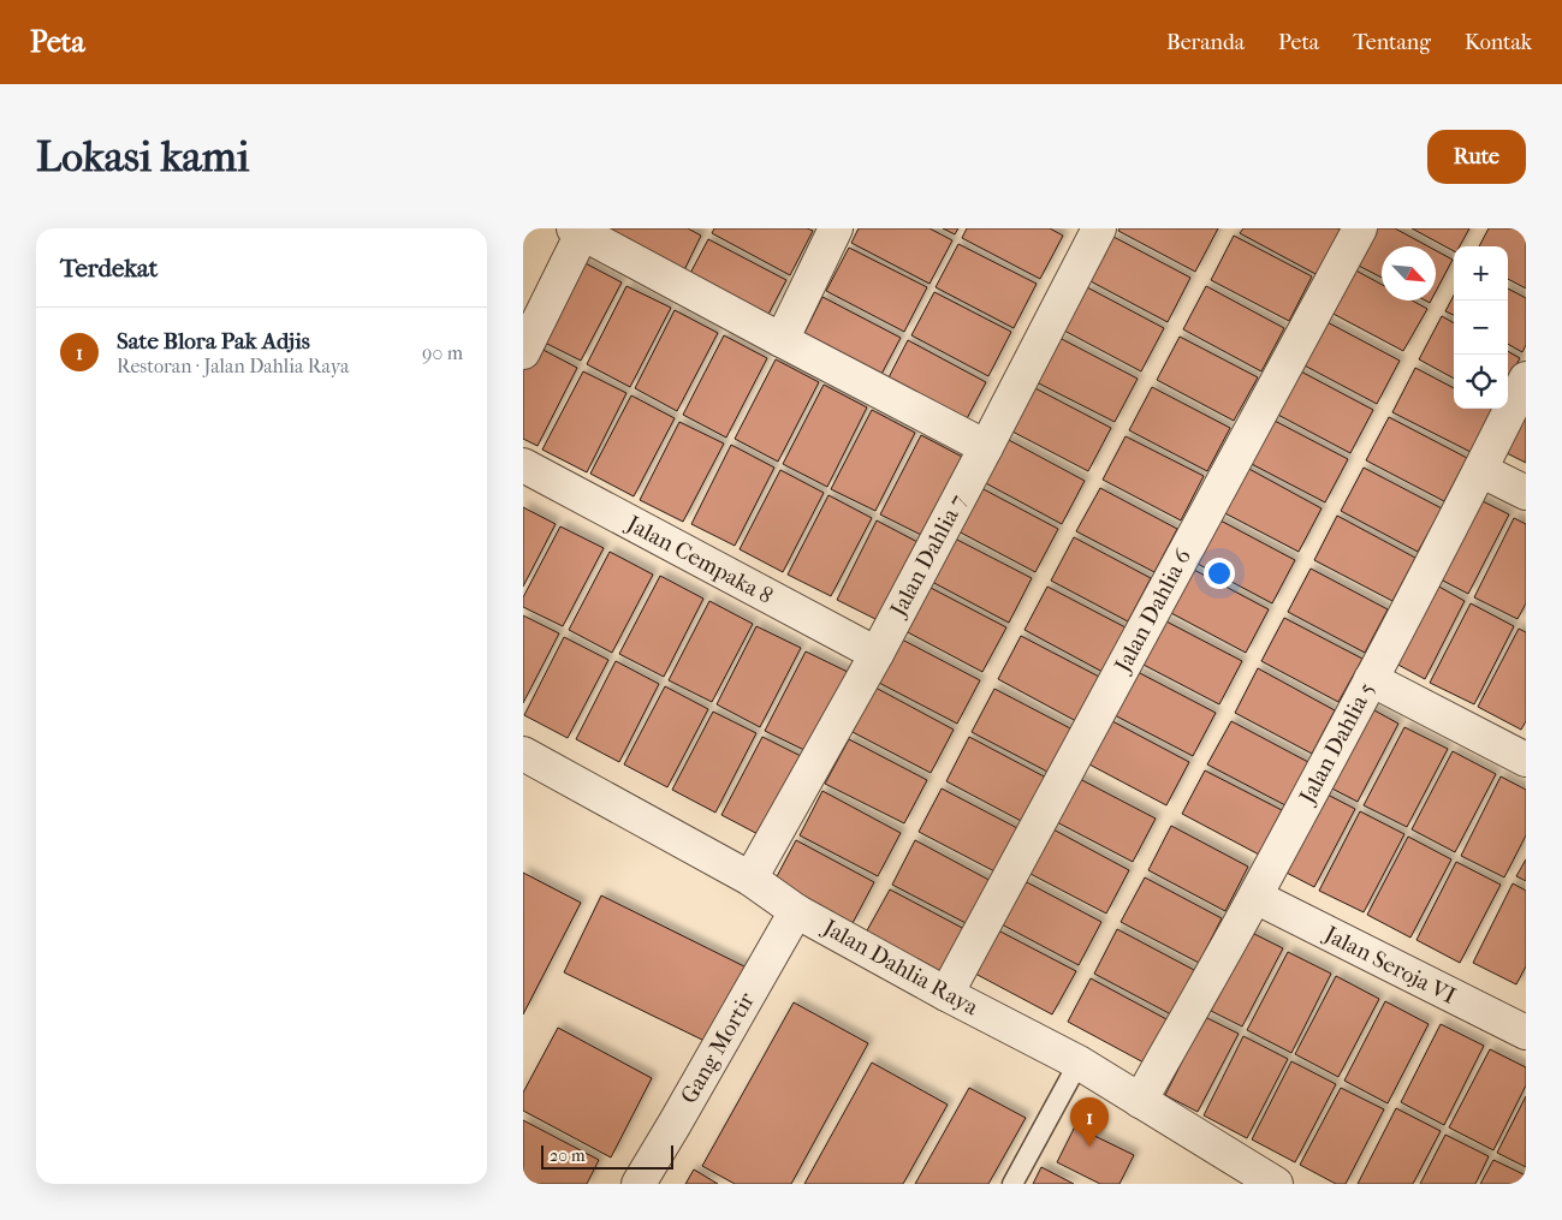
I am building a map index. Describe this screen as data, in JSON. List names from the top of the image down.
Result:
{
  "streets": {
    "street": [
      "Jalan Dahlia 7",
      "Jalan Cempaka 8",
      "Jalan Dahlia 6",
      "Jalan Dahlia 5",
      "Jalan Seroja VI",
      "Jalan Dahlia Raya",
      "Gang Mortir"
    ]
  },
  "crossings": [
    ["Jalan Dahlia 7", "Jalan Cempaka 8"],
    ["Jalan Dahlia 7", "Jalan Dahlia Raya"],
    ["Jalan Dahlia 6", "Jalan Dahlia Raya"],
    ["Jalan Dahlia 5", "Jalan Seroja VI"],
    ["Jalan Dahlia 5", "Jalan Dahlia Raya"],
    ["Jalan Dahlia Raya", "Gang Mortir"]
  ],
  "scale_bar": "20 m",
  "north": "bottom right",
  "page": {
    "header": "Peta",
    "nav": [
      "Beranda",
      "Peta",
      "Tentang",
      "Kontak"
    ],
    "buttons": "Rute",
    "title": "Lokasi kami",
    "heading": "Terdekat",
    "map_buttons": ["+", "−"],
    "list": [
      {
        "mark": "1",
        "name": "Sate Blora Pak Adjis",
        "note": "Restoran · Jalan Dahlia Raya",
        "value": "90 m"
      }
    ],
    "pins": "1",
    "scale": "20 m"
  }
}
